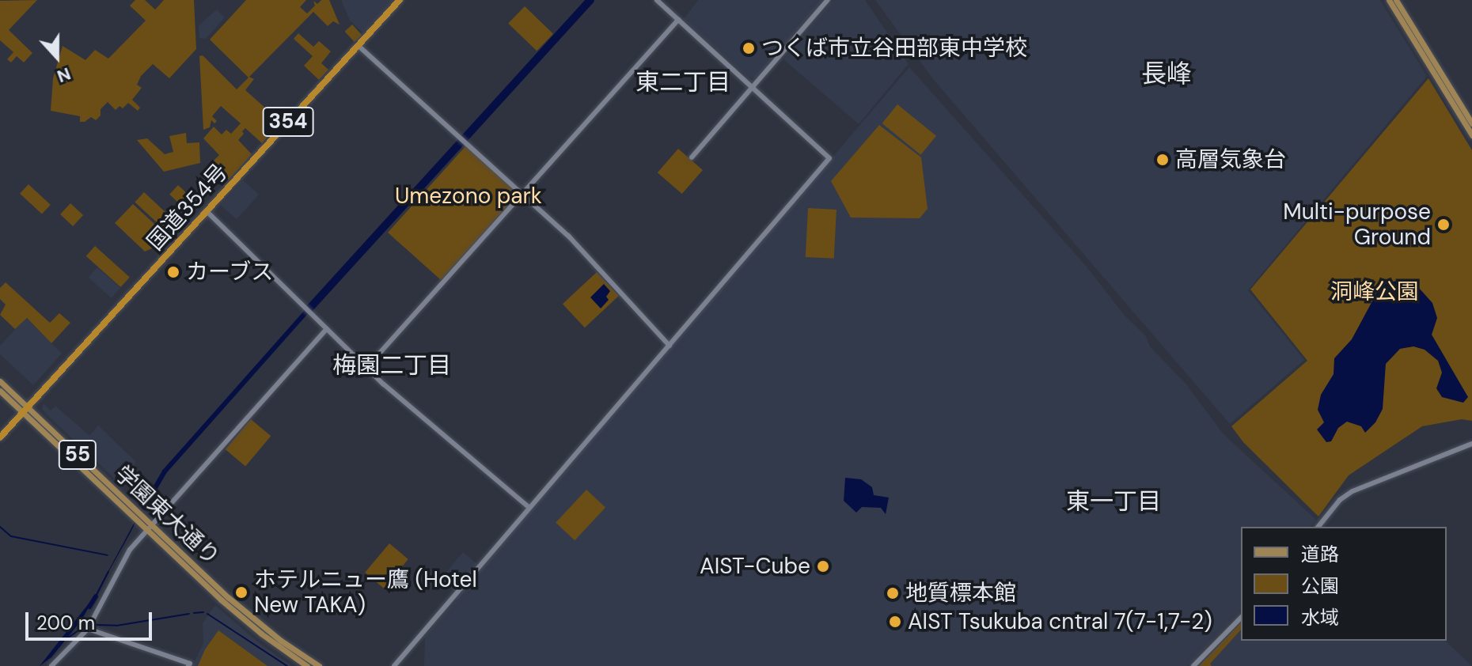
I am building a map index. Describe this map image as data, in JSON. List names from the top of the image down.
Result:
{
  "streets": {
    "highway": ["354", "国道354号"],
    "main road": ["55", "学園東大通り"]
  },
  "crossings": [
    ["国道354号", "学園東大通り"]
  ],
  "districts": [
    "長峰",
    "東二丁目",
    "梅園二丁目",
    "東一丁目"
  ],
  "parks": ["Umezono park", "洞峰公園"],
  "places": [
    "つくば市立谷田部東中学校",
    "高層気象台",
    "Multi-purpose Ground",
    "カーブス",
    "AIST-Cube",
    "ホテルニュー鷹 (Hotel New TAKA)",
    "地質標本館",
    "AIST Tsukuba cntral 7(7-1,7-2)"
  ],
  "legend": ["道路", "公園", "水域"],
  "scale_bar": "200 m",
  "north": "bottom"
}
